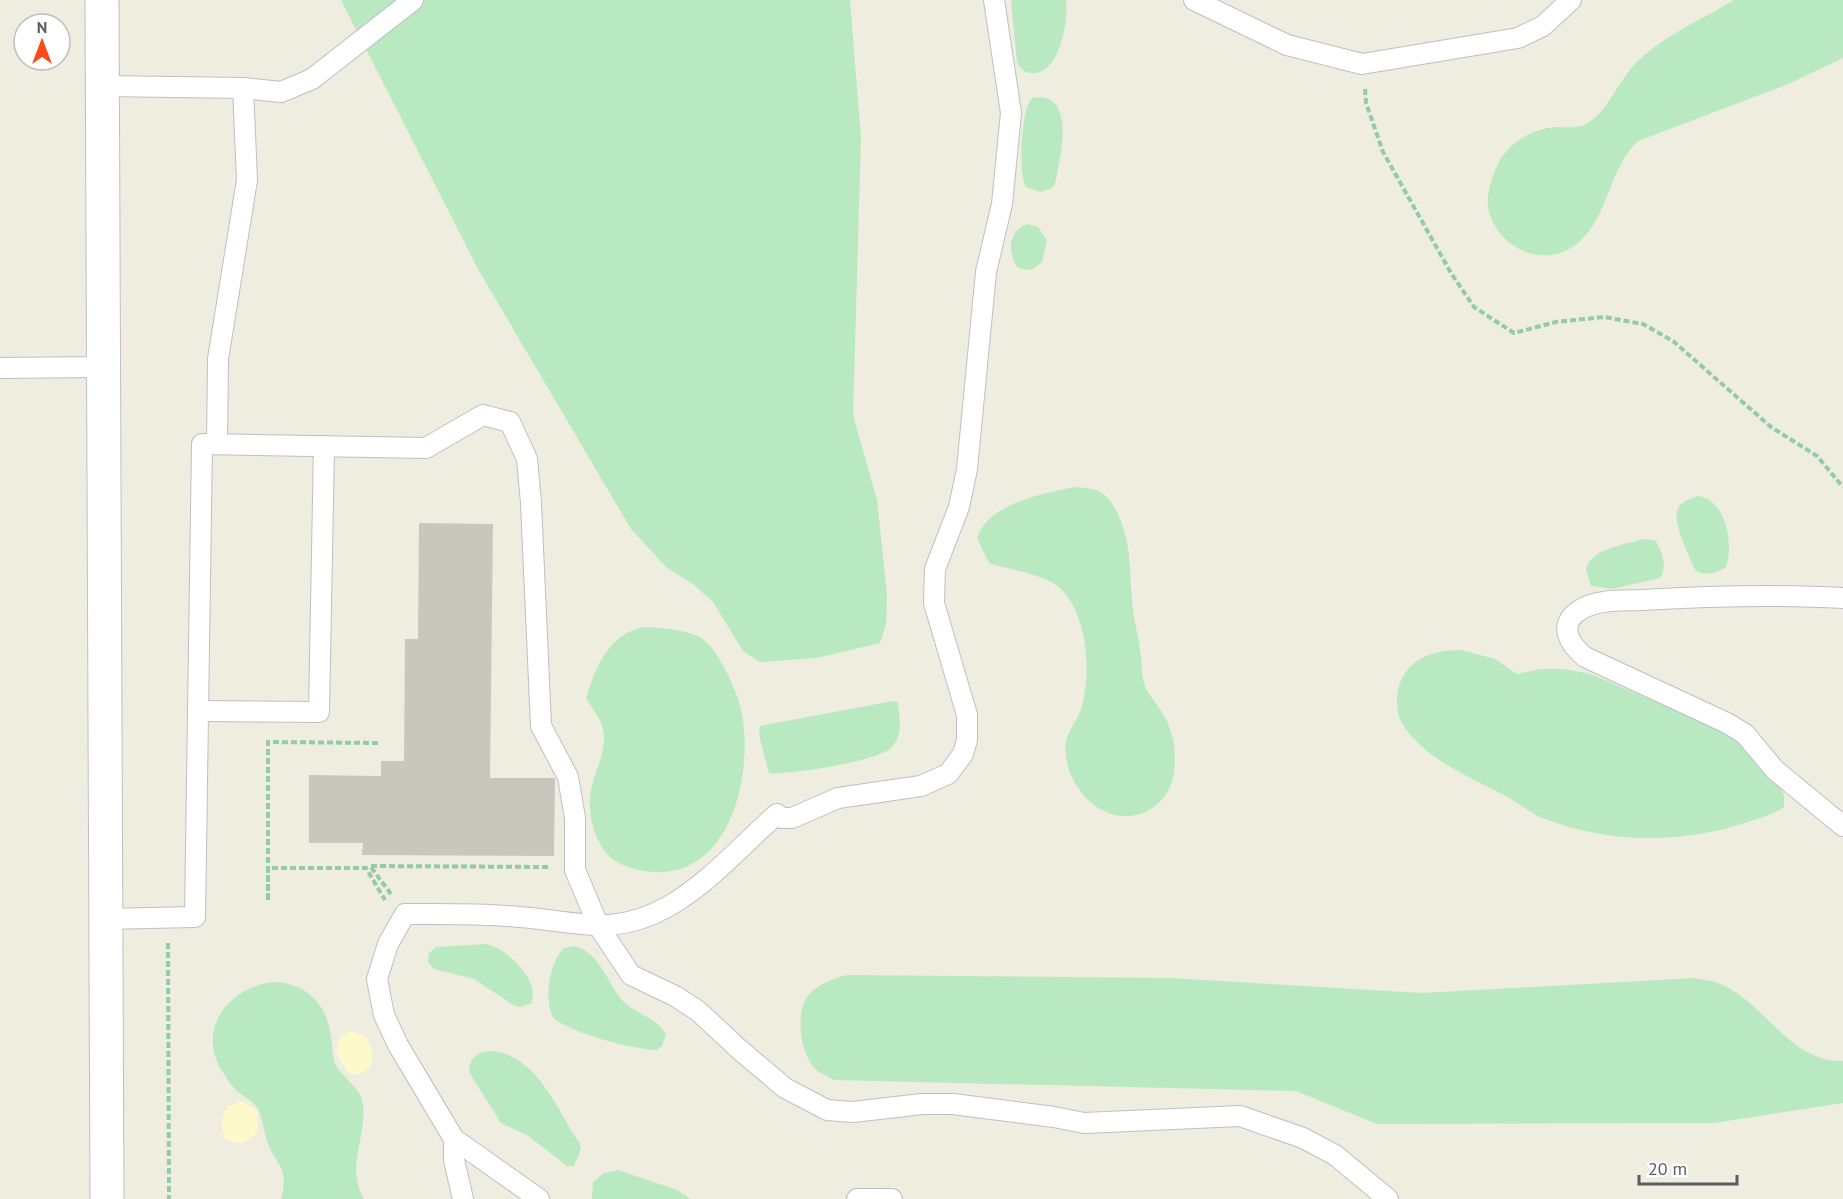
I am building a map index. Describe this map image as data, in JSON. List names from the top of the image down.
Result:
{
  "scale_bar": "20 m",
  "north": "top"
}
